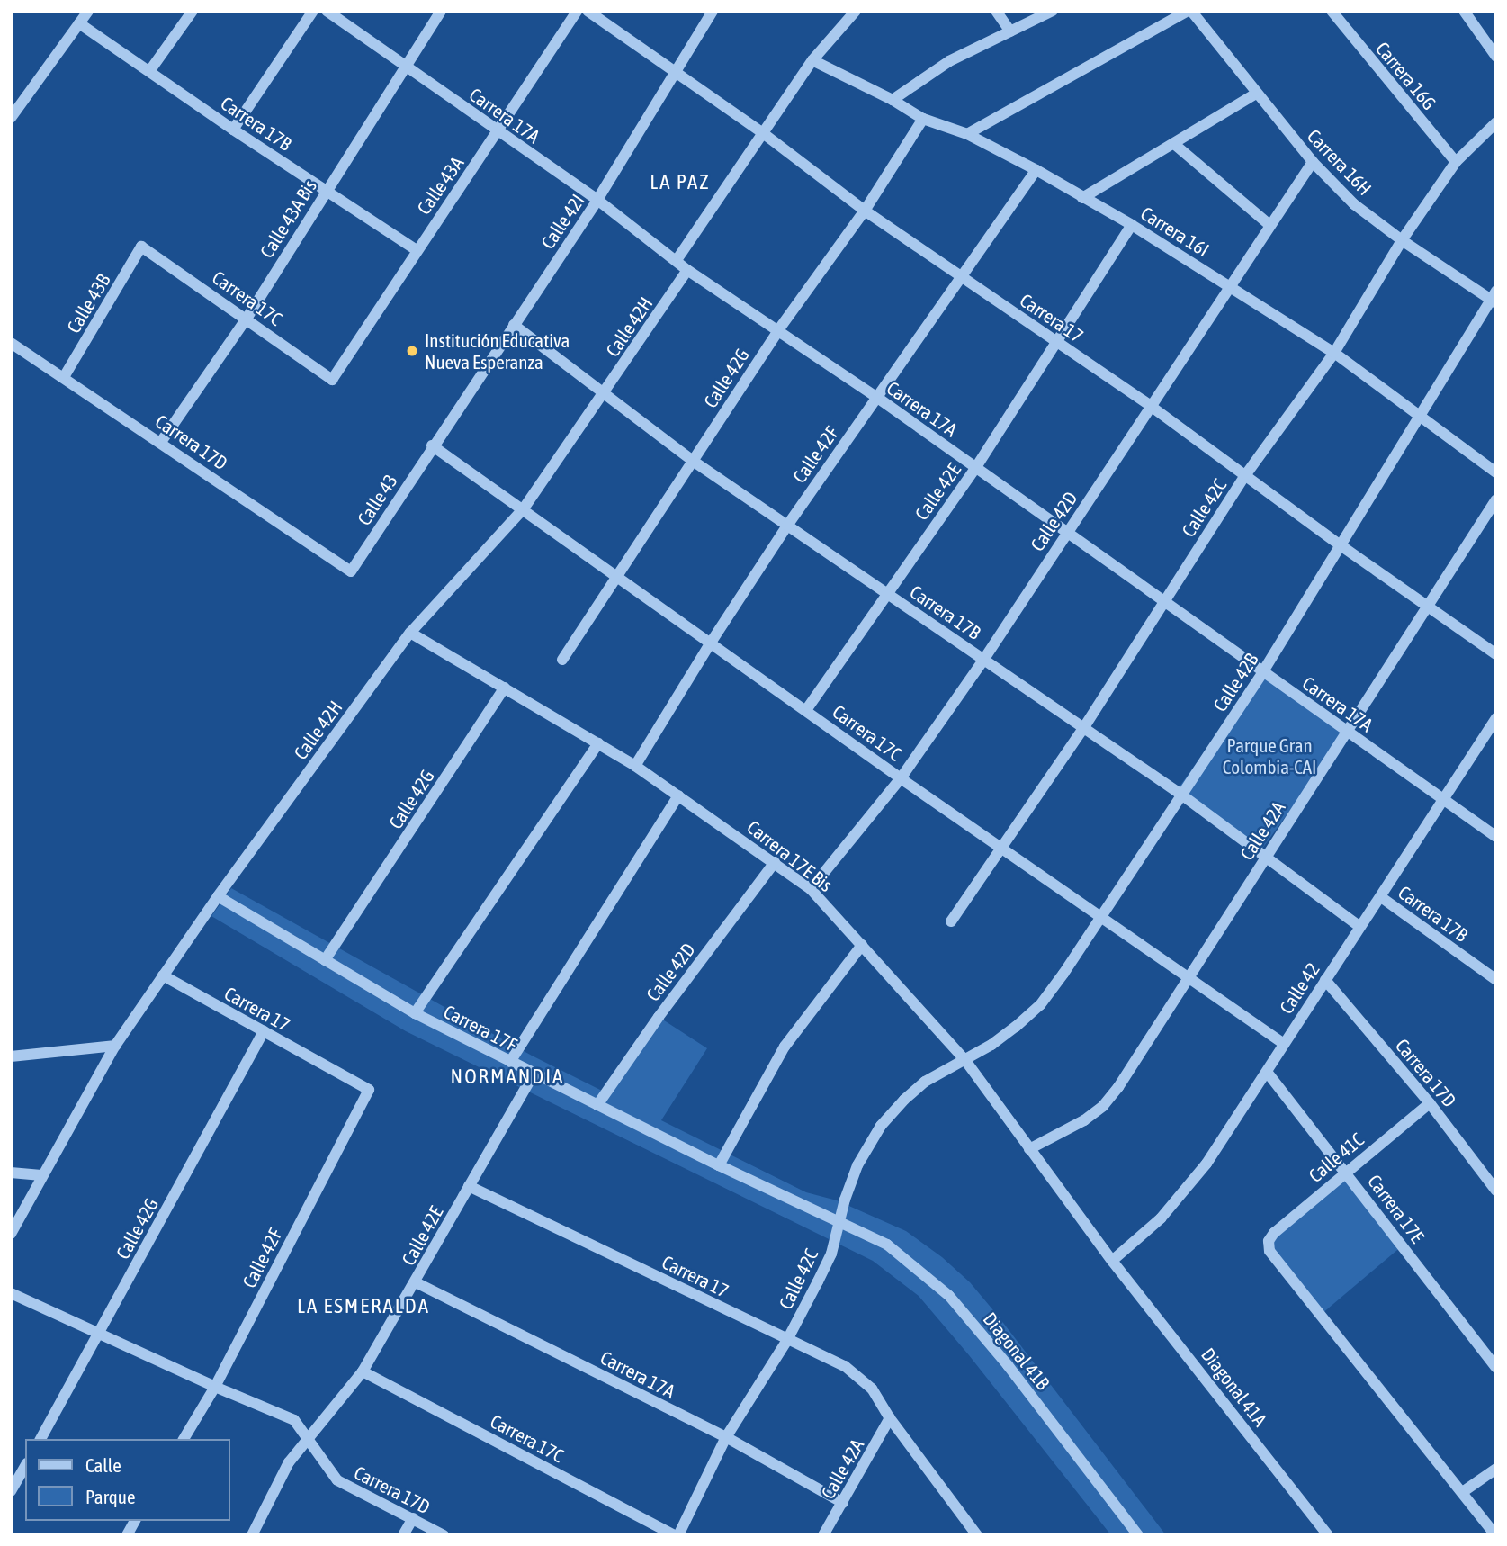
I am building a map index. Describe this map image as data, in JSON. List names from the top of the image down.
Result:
{
  "streets": {
    "street": [
      "Carrera 16G",
      "Carrera 17A",
      "Carrera 17B",
      "Carrera 16H",
      "Calle 43A",
      "Calle 43A Bis",
      "Calle 42I",
      "Carrera 16I",
      "Carrera 17C",
      "Calle 43B",
      "Carrera 17",
      "Calle 42H",
      "Calle 42G",
      "Carrera 17D",
      "Calle 42F",
      "Calle 42E",
      "Calle 43",
      "Calle 42C",
      "Calle 42D",
      "Calle 42B",
      "Calle 42A",
      "Carrera 17E Bis",
      "Calle 42",
      "Carrera 17F",
      "Calle 41C",
      "Carrera 17E",
      "Diagonal 41B",
      "Diagonal 41A"
    ]
  },
  "crossings": [
    ["Carrera 16G", "Calle 42C"],
    ["Carrera 17A", "Calle 43A"],
    ["Carrera 17A", "Calle 43A Bis"],
    ["Carrera 17A", "Calle 42I"],
    ["Carrera 17A", "Calle 42H"],
    ["Carrera 17A", "Calle 42G"],
    ["Carrera 17A", "Calle 42F"],
    ["Carrera 17A", "Calle 42E"],
    ["Carrera 17A", "Calle 42C"],
    ["Carrera 17A", "Calle 42D"],
    ["Carrera 17A", "Calle 42B"],
    ["Carrera 17A", "Calle 42A"],
    ["Carrera 17A", "Calle 42"],
    ["Carrera 17B", "Calle 43A"],
    ["Carrera 17B", "Calle 43A Bis"],
    ["Carrera 17B", "Calle 42I"],
    ["Carrera 17B", "Calle 42H"],
    ["Carrera 17B", "Calle 42G"],
    ["Carrera 17B", "Calle 42F"],
    ["Carrera 17B", "Calle 42E"],
    ["Carrera 17B", "Calle 42C"],
    ["Carrera 17B", "Calle 42D"],
    ["Carrera 17B", "Calle 42B"],
    ["Carrera 17B", "Calle 42A"],
    ["Carrera 17B", "Calle 42"],
    ["Carrera 16H", "Calle 42C"],
    ["Carrera 16H", "Calle 42D"],
    ["Carrera 16H", "Calle 42B"],
    ["Calle 43A", "Carrera 17C"],
    ["Calle 43A Bis", "Carrera 17C"],
    ["Calle 43A Bis", "Carrera 17D"],
    ["Calle 42I", "Carrera 17C"],
    ["Calle 42I", "Carrera 17"],
    ["Calle 42I", "Calle 43"],
    ["Carrera 16I", "Calle 42G"],
    ["Carrera 16I", "Calle 42F"],
    ["Carrera 16I", "Calle 42E"],
    ["Carrera 16I", "Calle 42C"],
    ["Carrera 16I", "Calle 42D"],
    ["Carrera 16I", "Calle 42B"],
    ["Carrera 17C", "Calle 43B"],
    ["Carrera 17C", "Calle 42H"],
    ["Carrera 17C", "Calle 42G"],
    ["Carrera 17C", "Calle 42F"],
    ["Carrera 17C", "Calle 42E"],
    ["Carrera 17C", "Calle 43"],
    ["Carrera 17C", "Calle 42C"],
    ["Carrera 17C", "Calle 42D"],
    ["Carrera 17C", "Calle 42B"],
    ["Carrera 17C", "Calle 42A"],
    ["Carrera 17C", "Calle 42"],
    ["Calle 43B", "Carrera 17D"],
    ["Carrera 17", "Calle 42H"],
    ["Carrera 17", "Calle 42G"],
    ["Carrera 17", "Calle 42F"],
    ["Carrera 17", "Calle 42E"],
    ["Carrera 17", "Calle 42C"],
    ["Carrera 17", "Calle 42D"],
    ["Carrera 17", "Calle 42B"],
    ["Carrera 17", "Calle 42A"],
    ["Calle 42H", "Carrera 17E Bis"],
    ["Calle 42H", "Carrera 17F"],
    ["Calle 42G", "Carrera 17E Bis"],
    ["Calle 42G", "Carrera 17F"],
    ["Carrera 17D", "Calle 42E"],
    ["Carrera 17D", "Calle 43"],
    ["Carrera 17D", "Calle 42"],
    ["Carrera 17D", "Calle 41C"],
    ["Calle 42F", "Carrera 17E Bis"],
    ["Calle 42E", "Carrera 17F"],
    ["Calle 42C", "Calle 42B"],
    ["Calle 42C", "Carrera 17E Bis"],
    ["Calle 42C", "Carrera 17F"],
    ["Calle 42C", "Diagonal 41B"],
    ["Calle 42D", "Carrera 17E Bis"],
    ["Calle 42D", "Carrera 17F"],
    ["Calle 42B", "Carrera 17E Bis"],
    ["Calle 42A", "Carrera 17E Bis"],
    ["Carrera 17E Bis", "Calle 42"],
    ["Carrera 17E Bis", "Diagonal 41A"],
    ["Calle 42", "Carrera 17E"],
    ["Calle 42", "Diagonal 41A"],
    ["Carrera 17F", "Diagonal 41B"],
    ["Calle 41C", "Carrera 17E"]
  ],
  "districts": ["LA PAZ", "NORMANDIA", "LA ESMERALDA"],
  "parks": ["Parque Gran Colombia-CAI"],
  "places": ["Institución Educativa Nueva Esperanza"],
  "legend": ["Calle", "Parque"]
}
